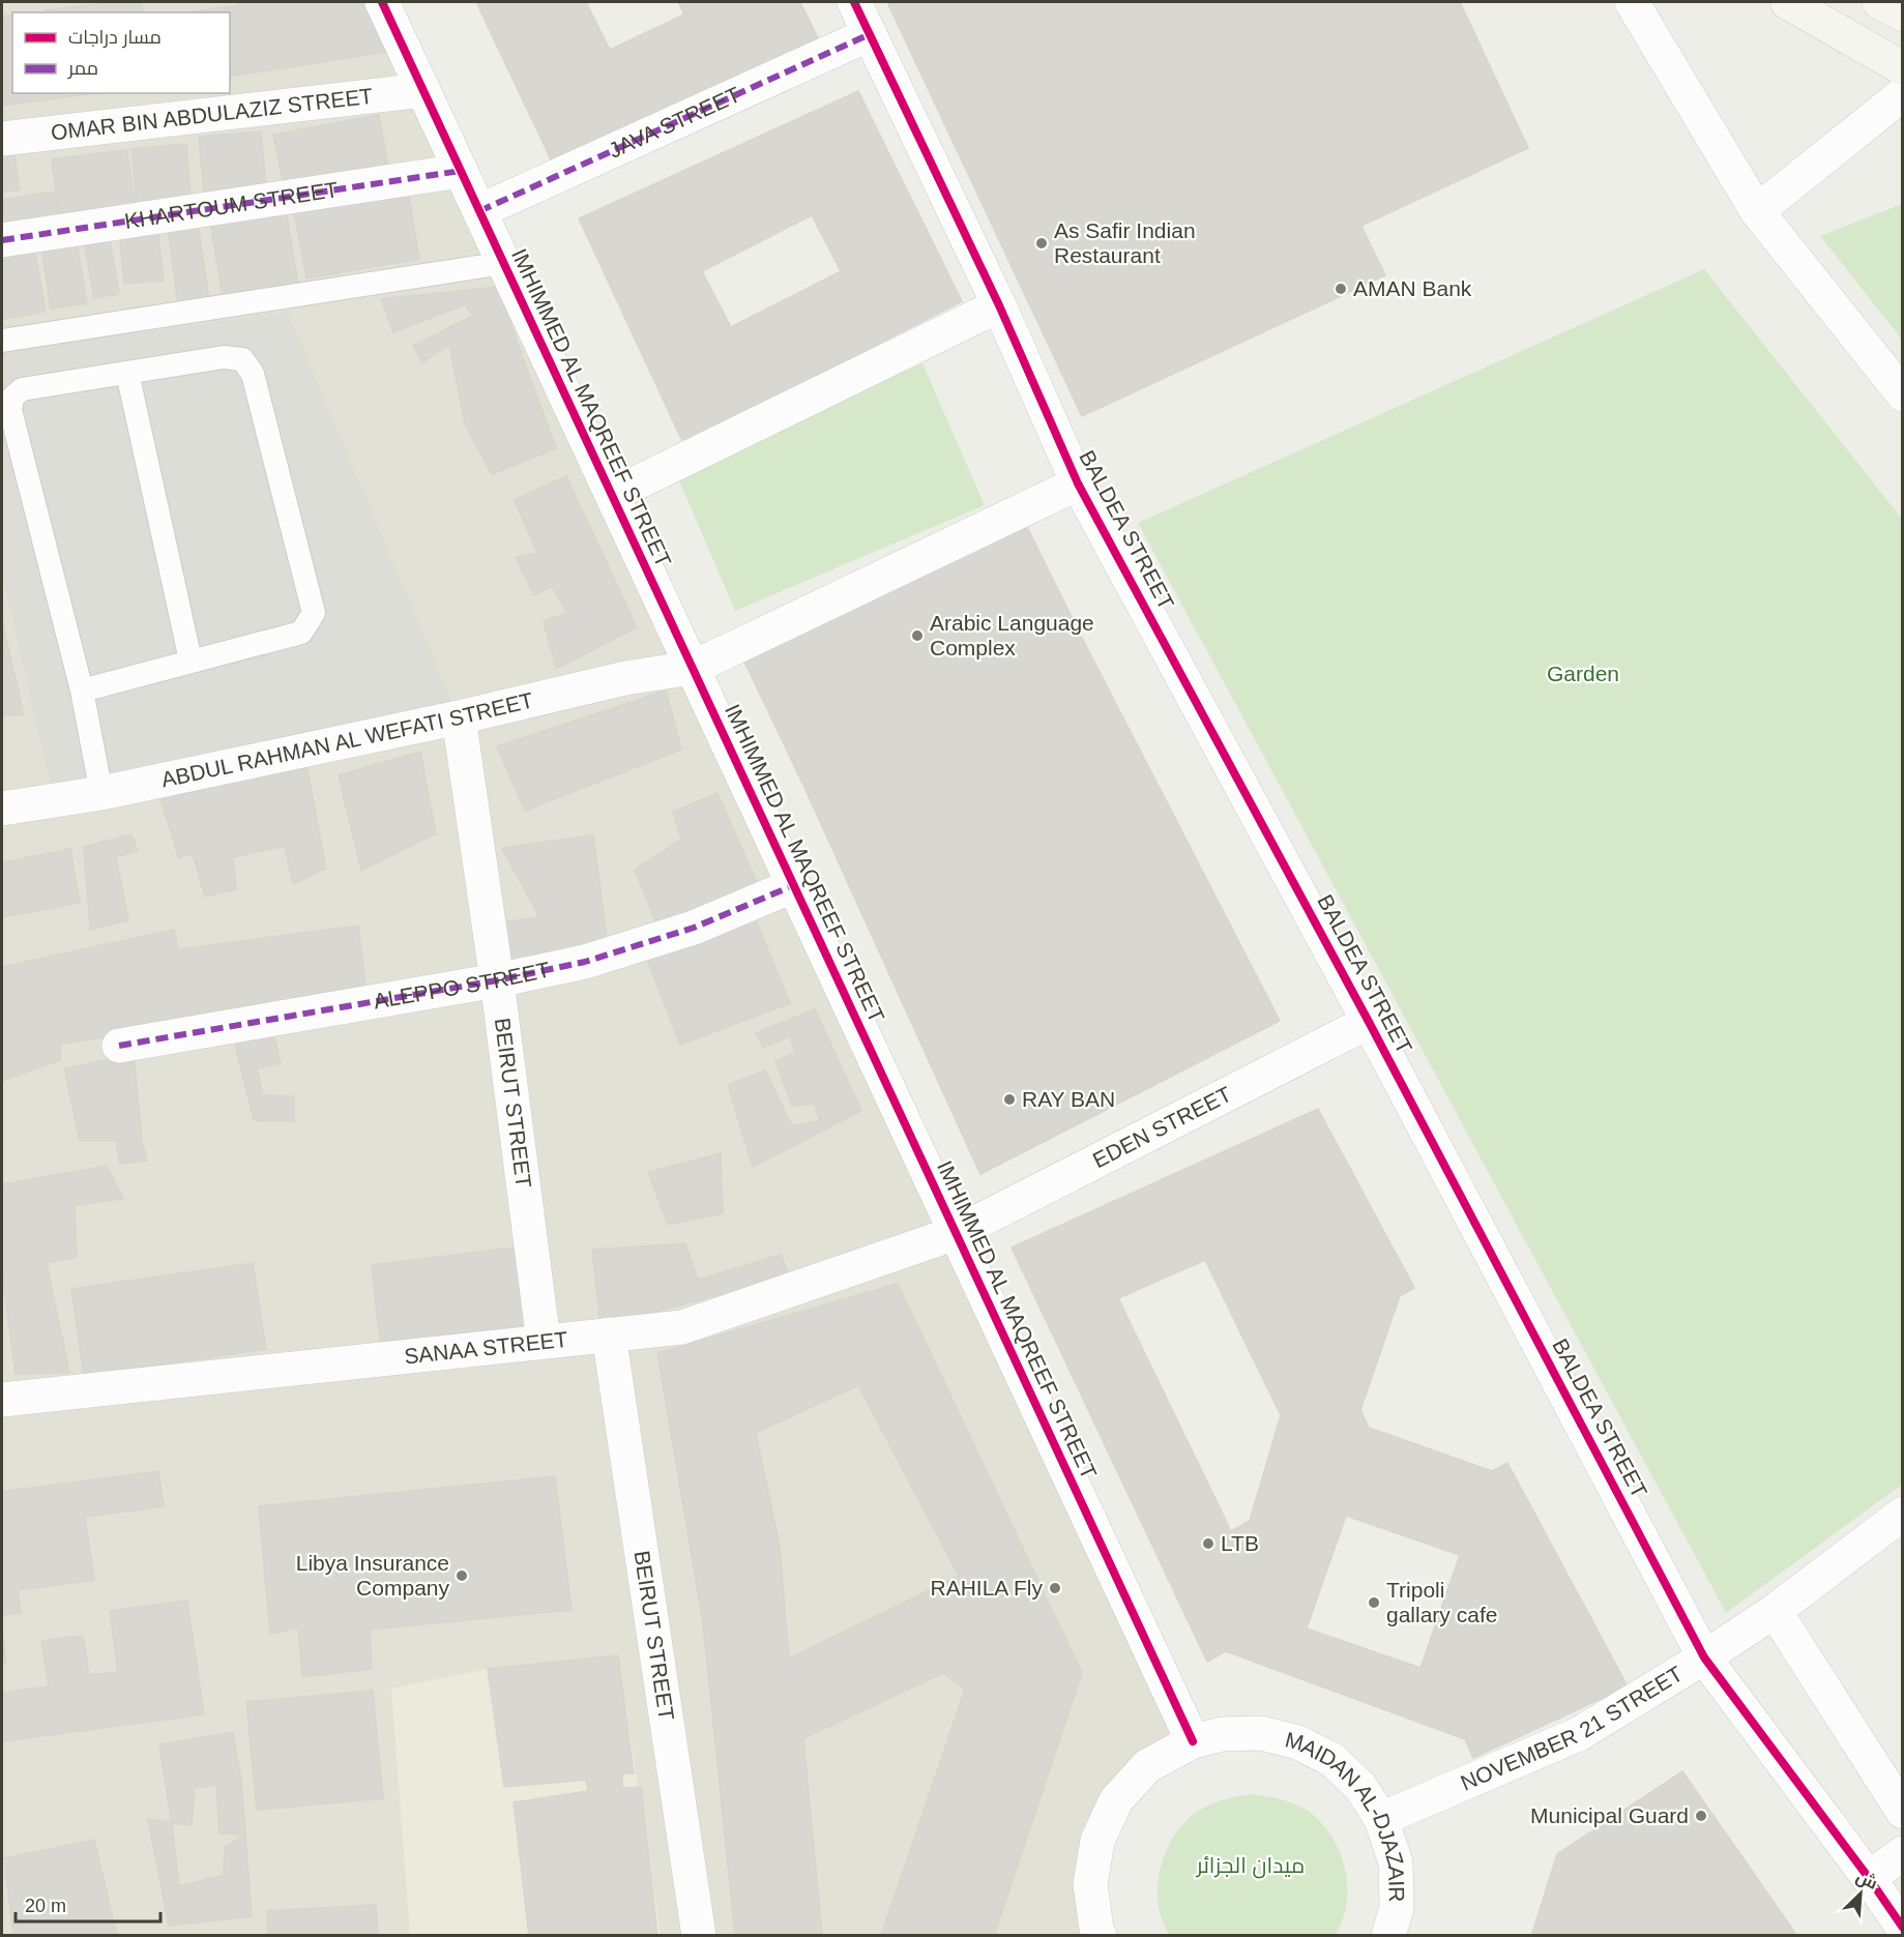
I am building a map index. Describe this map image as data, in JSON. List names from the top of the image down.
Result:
{
  "streets": {
    "street": [
      "OMAR BIN ABDULAZIZ STREET",
      "JAVA STREET",
      "KHARTOUM STREET",
      "IMHIMMED AL MAQREEF STREET",
      "BALDEA STREET",
      "ABDUL RAHMAN AL WEFATI STREET",
      "ALEPPO STREET",
      "BEIRUT STREET",
      "EDEN STREET",
      "SANAA STREET",
      "NOVEMBER 21 STREET",
      "MAIDAN AL-DJAZAIR"
    ]
  },
  "crossings": [
    ["OMAR BIN ABDULAZIZ STREET", "IMHIMMED AL MAQREEF STREET"],
    ["JAVA STREET", "IMHIMMED AL MAQREEF STREET"],
    ["JAVA STREET", "BALDEA STREET"],
    ["KHARTOUM STREET", "IMHIMMED AL MAQREEF STREET"],
    ["IMHIMMED AL MAQREEF STREET", "ABDUL RAHMAN AL WEFATI STREET"],
    ["IMHIMMED AL MAQREEF STREET", "ALEPPO STREET"],
    ["IMHIMMED AL MAQREEF STREET", "EDEN STREET"],
    ["IMHIMMED AL MAQREEF STREET", "SANAA STREET"],
    ["IMHIMMED AL MAQREEF STREET", "MAIDAN AL-DJAZAIR"],
    ["BALDEA STREET", "ABDUL RAHMAN AL WEFATI STREET"],
    ["BALDEA STREET", "EDEN STREET"],
    ["BALDEA STREET", "NOVEMBER 21 STREET"],
    ["ABDUL RAHMAN AL WEFATI STREET", "BEIRUT STREET"],
    ["ALEPPO STREET", "BEIRUT STREET"],
    ["BEIRUT STREET", "SANAA STREET"],
    ["EDEN STREET", "SANAA STREET"],
    ["NOVEMBER 21 STREET", "MAIDAN AL-DJAZAIR"]
  ],
  "parks": ["Garden", "ميدان الجزائر"],
  "places": [
    "As Safir Indian Restaurant",
    "AMAN Bank",
    "Arabic Language Complex",
    "RAY BAN",
    "LTB",
    "Libya Insurance Company",
    "RAHILA Fly",
    "Tripoli gallary cafe",
    "Municipal Guard"
  ],
  "legend": ["مسار دراجات", "ممر"],
  "scale_bar": "20 m",
  "north": "top right"
}
